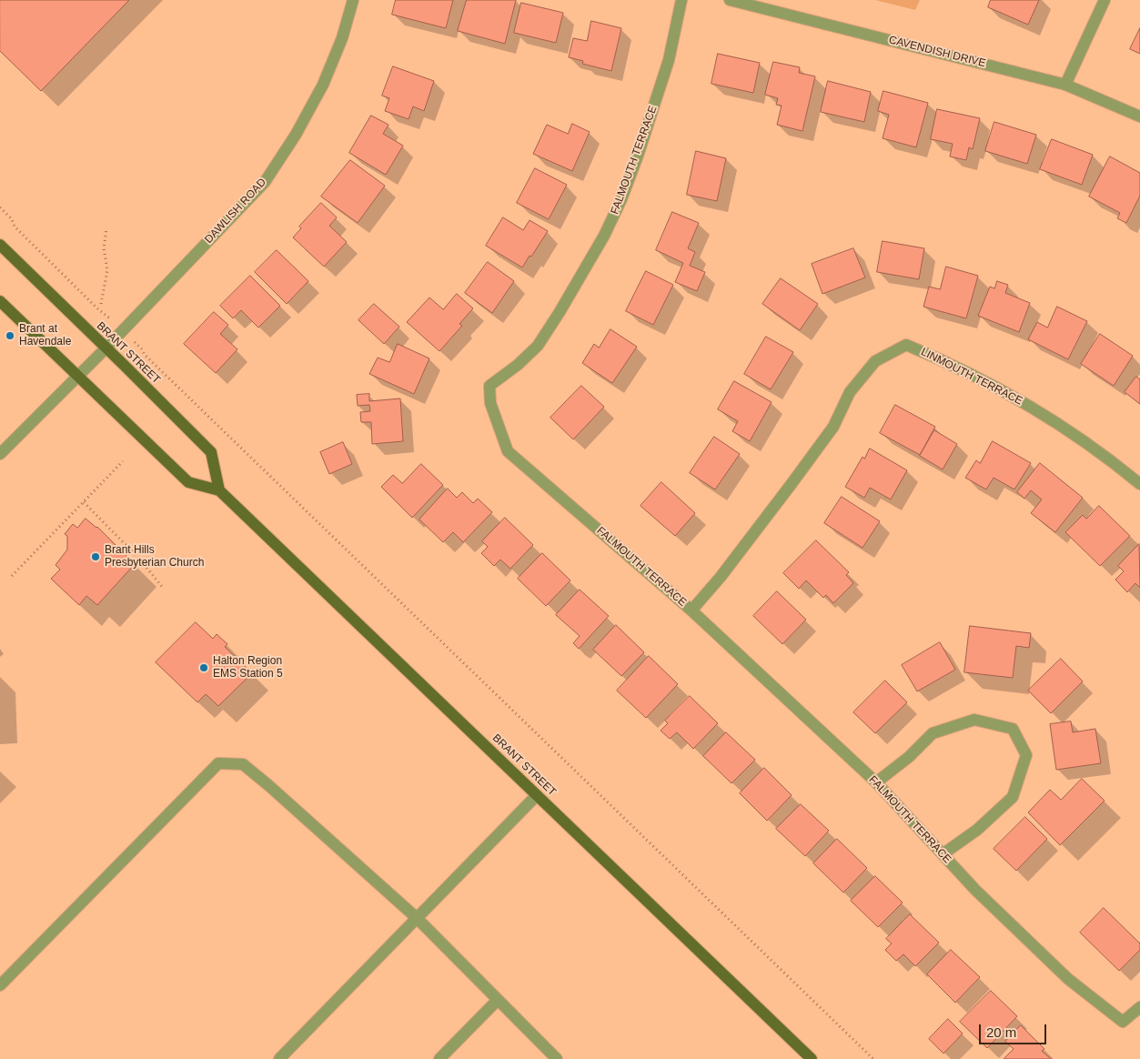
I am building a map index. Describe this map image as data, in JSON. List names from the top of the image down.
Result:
{
  "streets": {
    "main road": ["BRANT STREET"],
    "street": [
      "CAVENDISH DRIVE",
      "FALMOUTH TERRACE",
      "DAWLISH ROAD",
      "LINMOUTH TERRACE"
    ]
  },
  "crossings": [
    ["FALMOUTH TERRACE", "LINMOUTH TERRACE"],
    ["DAWLISH ROAD", "BRANT STREET"]
  ],
  "places": ["Brant at Havendale", "Brant Hills Presbyterian Church", "Halton Region EMS Station 5"],
  "scale_bar": "20 m"
}
